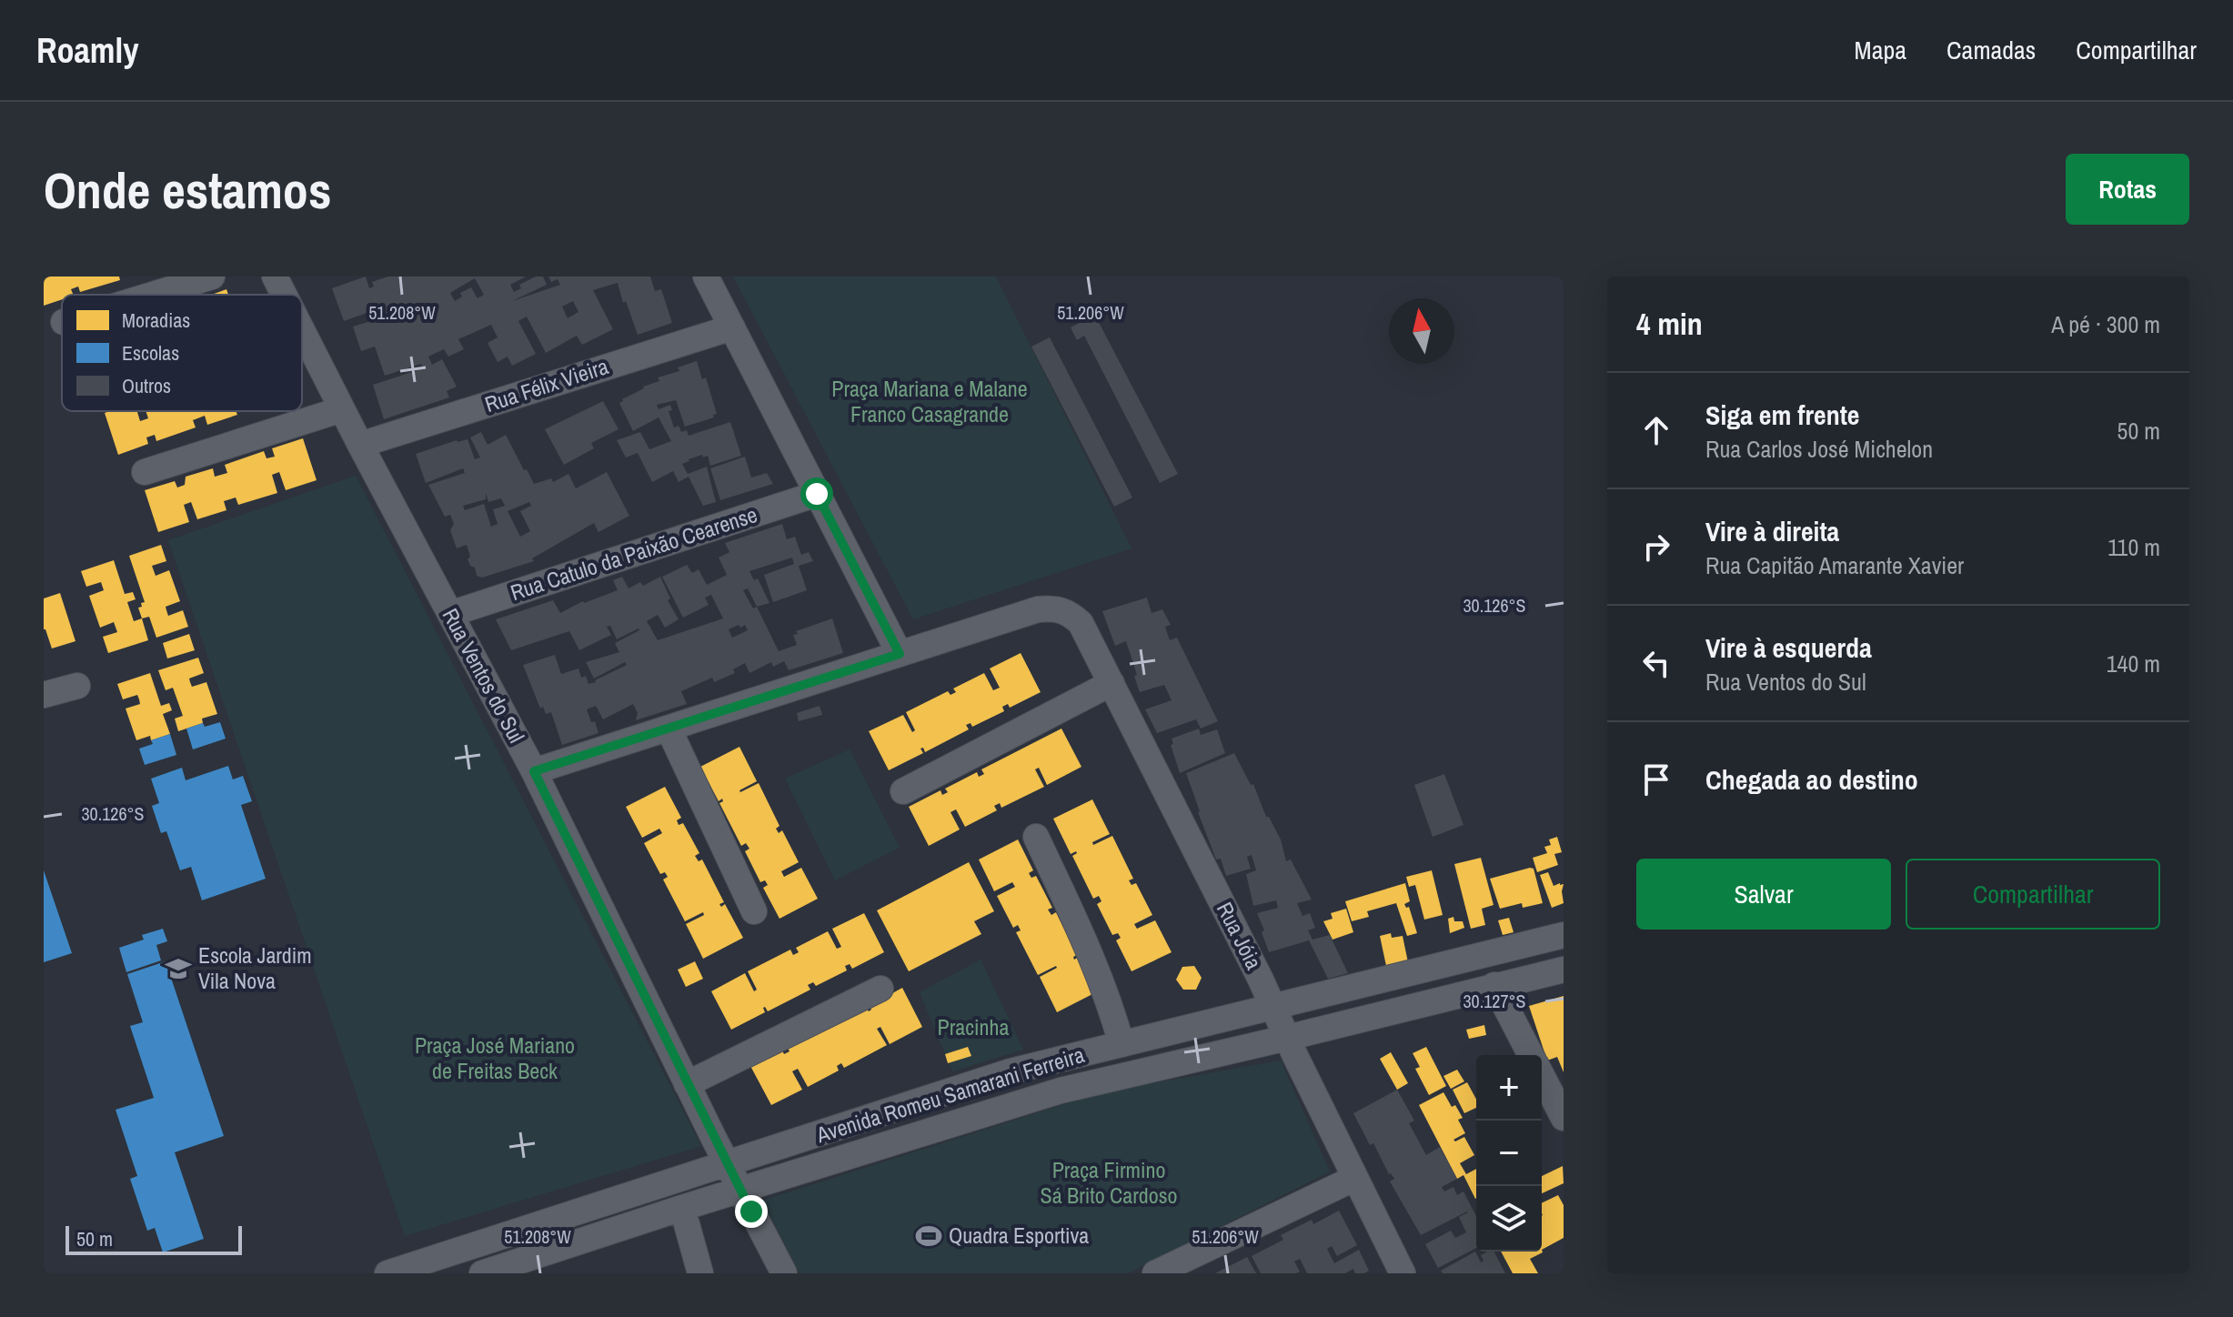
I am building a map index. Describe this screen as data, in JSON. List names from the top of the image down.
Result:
{
  "streets": {
    "street": [
      "Rua Félix Vieira",
      "Rua Catulo da Paixão Cearense",
      "Rua Ventos do Sul",
      "Rua Jóia",
      "Avenida Romeu Samarani Ferreira"
    ]
  },
  "crossings": [
    ["Rua Félix Vieira", "Rua Ventos do Sul"],
    ["Rua Catulo da Paixão Cearense", "Rua Ventos do Sul"],
    ["Rua Ventos do Sul", "Avenida Romeu Samarani Ferreira"],
    ["Rua Jóia", "Avenida Romeu Samarani Ferreira"]
  ],
  "parks": [
    "Praça Mariana e Malane Franco Casagrande",
    "Pracinha",
    "Praça José Mariano de Freitas Beck",
    "Praça Firmino Sá Brito Cardoso"
  ],
  "places": {
    "school or university": ["Escola Jardim Vila Nova"],
    "sports": ["Quadra Esportiva"]
  },
  "legend": ["Moradias", "Escolas", "Outros"],
  "scale_bar": "50 m",
  "north": "top",
  "page": {
    "header": "Roamly",
    "nav": ["Mapa", "Camadas", "Compartilhar"],
    "buttons": [
      "Rotas",
      ["Salvar", "Compartilhar"]
    ],
    "title": "Onde estamos",
    "heading": ["4 min", "A pé · 300 m"],
    "list": [
      ["Siga em frente", "Rua Carlos José Michelon", "50 m"],
      ["Vire à direita", "Rua Capitão Amarante Xavier", "110 m"],
      ["Vire à esquerda", "Rua Ventos do Sul", "140 m"],
      "Chegada ao destino"
    ],
    "map_buttons": ["+", "−"],
    "scale": "50 m"
  },
  "coordinates": [
    "51.208°W",
    "51.206°W",
    "30.126°S",
    "30.127°S"
  ]
}
